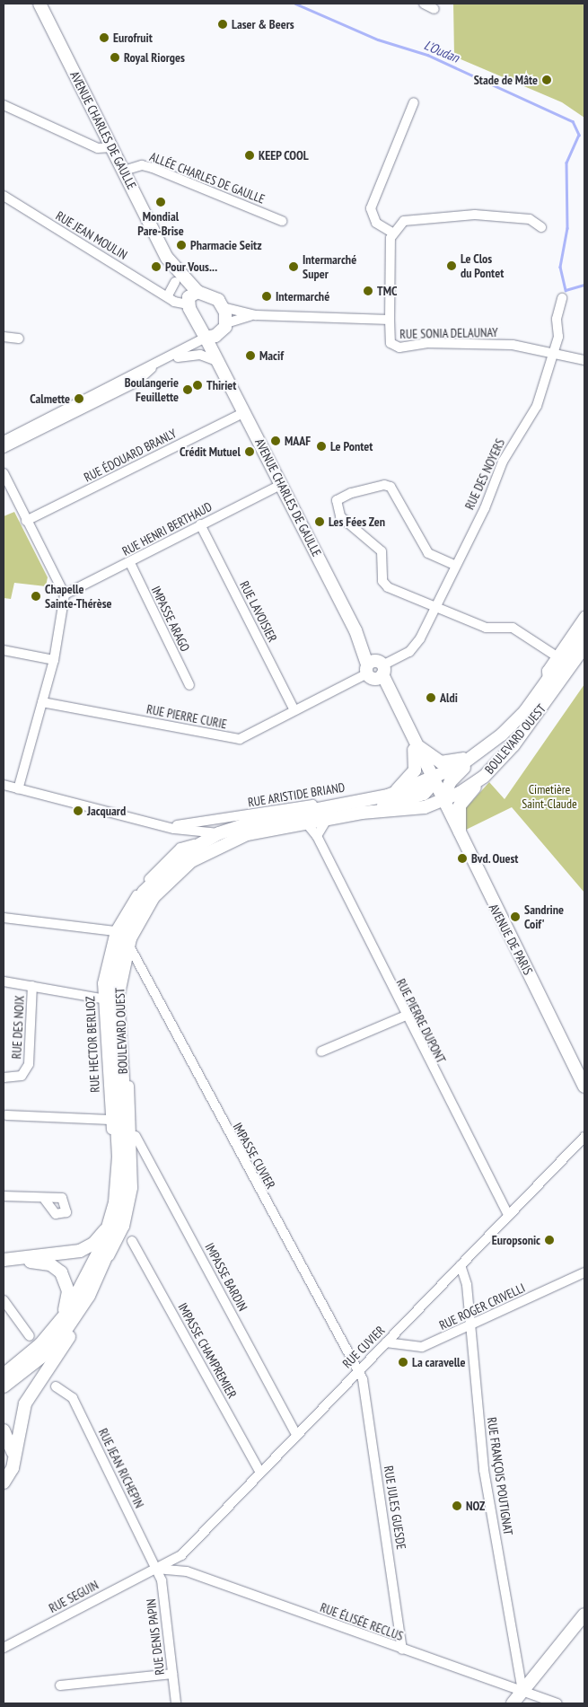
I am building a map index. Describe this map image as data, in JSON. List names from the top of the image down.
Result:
{
  "streets": {
    "main road": ["AVENUE CHARLES DE GAULLE", "BOULEVARD OUEST", "AVENUE DE PARIS"],
    "street": [
      "ALLÉE CHARLES DE GAULLE",
      "RUE JEAN MOULIN",
      "RUE SONIA DELAUNAY",
      "RUE ÉDOUARD BRANLY",
      "RUE DES NOYERS",
      "RUE HENRI BERTHAUD",
      "RUE LAVOISIER",
      "IMPASSE ARAGO",
      "RUE PIERRE CURIE",
      "RUE ARISTIDE BRIAND",
      "RUE PIERRE DUPONT",
      "RUE DES NOIX",
      "RUE HECTOR BERLIOZ",
      "IMPASSE CUVIER",
      "IMPASSE BARDIN",
      "RUE ROGER CRIVELLI",
      "RUE CUVIER",
      "IMPASSE CHAMPREMIER",
      "RUE JEAN RICHEPIN",
      "RUE FRANÇOIS POUTIGNAT",
      "RUE JULES GUESDE",
      "RUE SEGUIN",
      "RUE ÉLISÉE RECLUS",
      "RUE DENIS PAPIN"
    ]
  },
  "crossings": [
    ["AVENUE CHARLES DE GAULLE", "ALLÉE CHARLES DE GAULLE"],
    ["AVENUE CHARLES DE GAULLE", "RUE JEAN MOULIN"],
    ["AVENUE CHARLES DE GAULLE", "RUE SONIA DELAUNAY"],
    ["AVENUE CHARLES DE GAULLE", "RUE ÉDOUARD BRANLY"],
    ["AVENUE CHARLES DE GAULLE", "RUE DES NOYERS"],
    ["AVENUE CHARLES DE GAULLE", "RUE HENRI BERTHAUD"],
    ["AVENUE CHARLES DE GAULLE", "RUE PIERRE CURIE"],
    ["AVENUE CHARLES DE GAULLE", "BOULEVARD OUEST"],
    ["AVENUE CHARLES DE GAULLE", "AVENUE DE PARIS"],
    ["RUE SONIA DELAUNAY", "RUE DES NOYERS"],
    ["RUE DES NOYERS", "RUE PIERRE CURIE"],
    ["RUE HENRI BERTHAUD", "RUE LAVOISIER"],
    ["RUE HENRI BERTHAUD", "IMPASSE ARAGO"],
    ["RUE LAVOISIER", "RUE PIERRE CURIE"],
    ["BOULEVARD OUEST", "RUE ARISTIDE BRIAND"],
    ["BOULEVARD OUEST", "AVENUE DE PARIS"],
    ["BOULEVARD OUEST", "RUE PIERRE DUPONT"],
    ["BOULEVARD OUEST", "RUE HECTOR BERLIOZ"],
    ["RUE PIERRE DUPONT", "RUE CUVIER"],
    ["IMPASSE CUVIER", "RUE CUVIER"],
    ["IMPASSE CUVIER", "RUE JULES GUESDE"],
    ["IMPASSE BARDIN", "RUE CUVIER"],
    ["RUE ROGER CRIVELLI", "RUE CUVIER"],
    ["RUE ROGER CRIVELLI", "RUE FRANÇOIS POUTIGNAT"],
    ["RUE CUVIER", "IMPASSE CHAMPREMIER"],
    ["RUE CUVIER", "RUE JEAN RICHEPIN"],
    ["RUE CUVIER", "RUE FRANÇOIS POUTIGNAT"],
    ["RUE CUVIER", "RUE JULES GUESDE"],
    ["RUE CUVIER", "RUE SEGUIN"],
    ["RUE CUVIER", "RUE ÉLISÉE RECLUS"],
    ["RUE CUVIER", "RUE DENIS PAPIN"],
    ["RUE JEAN RICHEPIN", "RUE SEGUIN"],
    ["RUE JEAN RICHEPIN", "RUE ÉLISÉE RECLUS"],
    ["RUE JEAN RICHEPIN", "RUE DENIS PAPIN"],
    ["RUE FRANÇOIS POUTIGNAT", "RUE ÉLISÉE RECLUS"],
    ["RUE JULES GUESDE", "RUE ÉLISÉE RECLUS"],
    ["RUE SEGUIN", "RUE ÉLISÉE RECLUS"],
    ["RUE SEGUIN", "RUE DENIS PAPIN"],
    ["RUE ÉLISÉE RECLUS", "RUE DENIS PAPIN"]
  ],
  "water": ["L'Oudan"],
  "parks": ["Cimetière Saint-Claude"],
  "places": [
    "Laser & Beers",
    "Eurofruit",
    "Royal Riorges",
    "Stade de Mâte",
    "KEEP COOL",
    "Mondial Pare-Brise",
    "Pharmacie Seitz",
    "Le Clos du Pontet",
    "Pour Vous...",
    "Intermarché Super",
    "TMC",
    "Intermarché",
    "Macif",
    "Thiriet",
    "Boulangerie Feuillette",
    "Calmette",
    "MAAF",
    "Le Pontet",
    "Crédit Mutuel",
    "Les Fées Zen",
    "Chapelle Sainte-Thérèse",
    "Aldi",
    "Jacquard",
    "Bvd. Ouest",
    "Sandrine Coif'",
    "Europsonic",
    "La caravelle",
    "NOZ"
  ]
}
